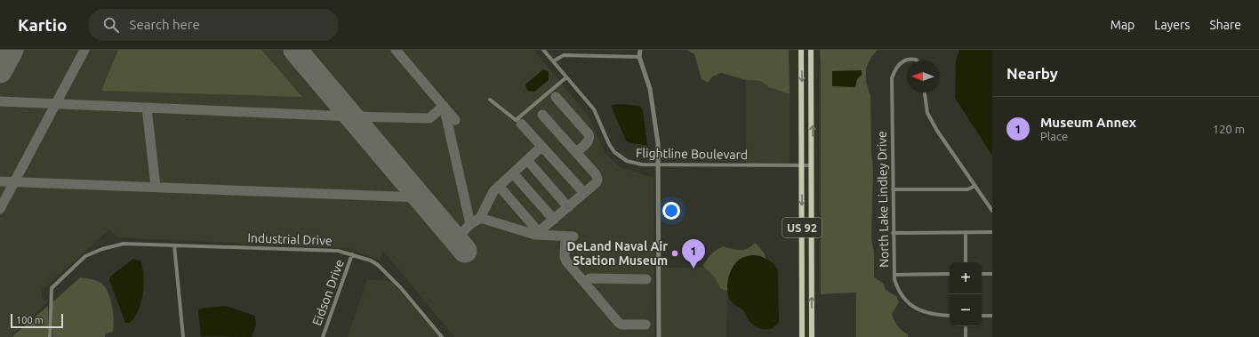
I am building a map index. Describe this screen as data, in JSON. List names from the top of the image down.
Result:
{
  "streets": {
    "main road": ["US 92"],
    "street": [
      "Flightline Boulevard",
      "North Lake Lindley Drive",
      "Industrial Drive",
      "Eidson Drive"
    ]
  },
  "crossings": [
    ["Flightline Boulevard", "US 92"],
    ["Industrial Drive", "Eidson Drive"]
  ],
  "places": ["DeLand Naval Air Station Museum"],
  "scale_bar": "100 m",
  "north": "left",
  "page": {
    "header": "Kartio",
    "search": "Search here",
    "nav": ["Map", "Layers", "Share"],
    "heading": "Nearby",
    "list": [
      {
        "mark": "1",
        "name": "Museum Annex",
        "note": "Place",
        "value": "120 m"
      }
    ],
    "pins": "1",
    "map_buttons": ["+", "−"],
    "scale": "100 m"
  }
}
